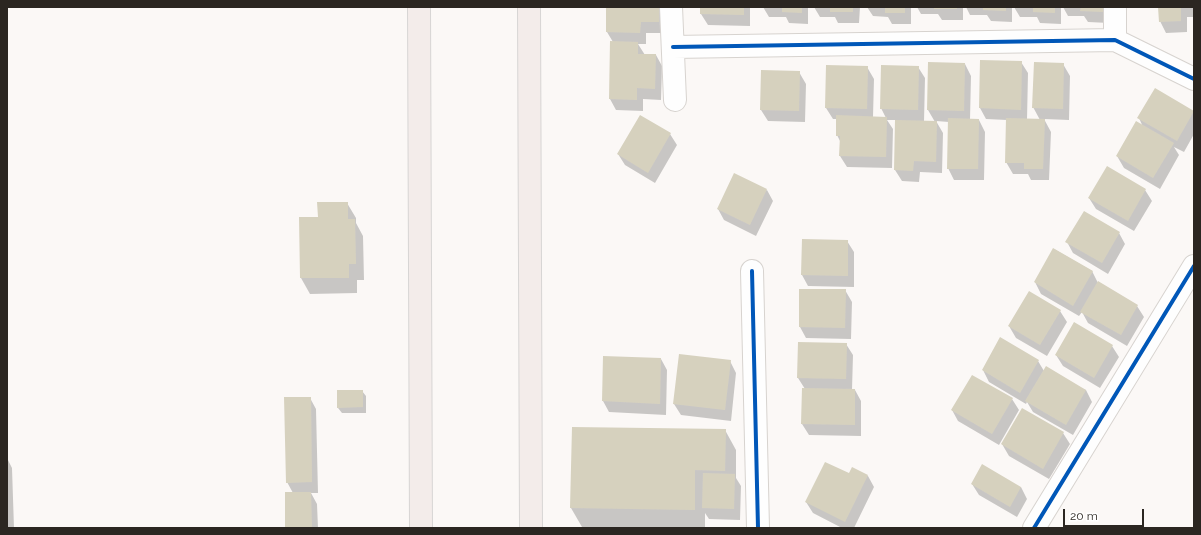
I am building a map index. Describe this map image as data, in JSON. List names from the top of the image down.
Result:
{
  "scale_bar": "20 m"
}
